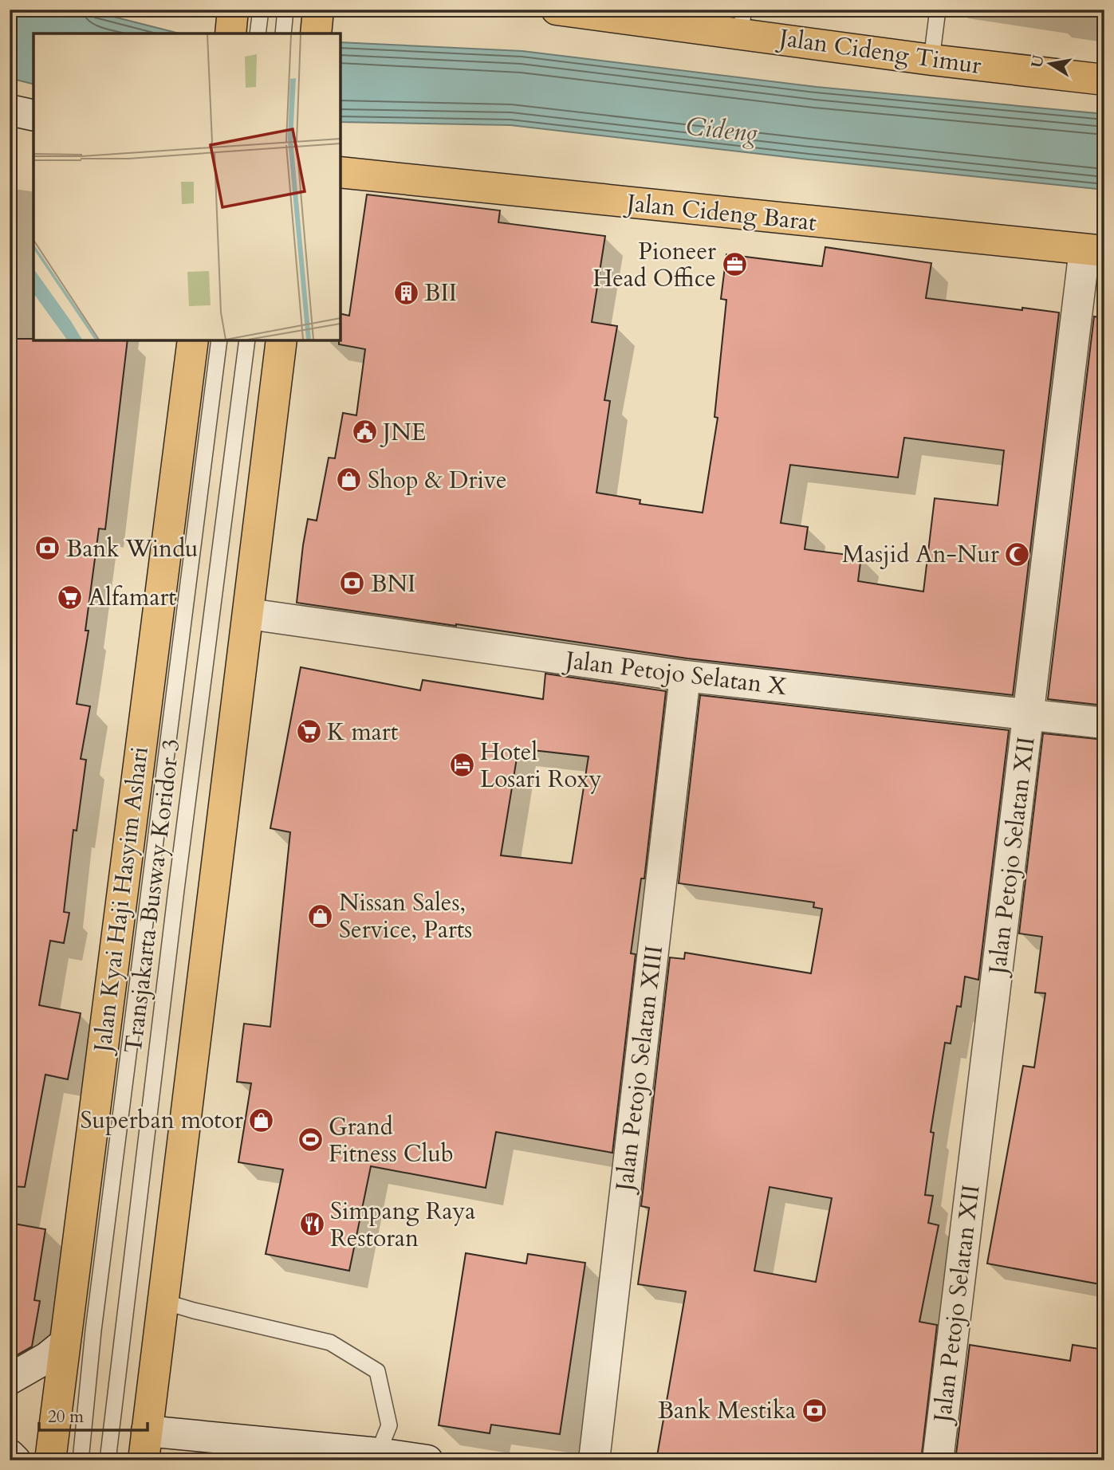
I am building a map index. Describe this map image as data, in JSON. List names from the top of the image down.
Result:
{
  "streets": {
    "main road": ["Jalan Cideng Timur", "Jalan Cideng Barat", "Jalan Kyai Haji Hasyim Ashari"],
    "street": ["Jalan Petojo Selatan X", "Jalan Petojo Selatan XII", "Jalan Petojo Selatan XIII"],
    "lane": ["Transjakarta Busway Koridor 3"]
  },
  "crossings": [
    ["Jalan Cideng Barat", "Jalan Petojo Selatan XII"],
    ["Jalan Petojo Selatan X", "Jalan Petojo Selatan XII"],
    ["Jalan Petojo Selatan X", "Jalan Petojo Selatan XIII"]
  ],
  "water": ["Cideng"],
  "places": {
    "office": ["Pioneer Head Office"],
    "building": ["BII"],
    "public building": ["JNE"],
    "shop": ["Shop & Drive", "Nissan Sales, Service, Parts", "Superban motor"],
    "bank": ["Bank Windu", "BNI", "Bank Mestika"],
    "mosque": ["Masjid An-Nur"],
    "supermarket": ["Alfamart", "K mart"],
    "hotel": ["Hotel Losari Roxy"],
    "sports": ["Grand Fitness Club"],
    "restaurant": ["Simpang Raya Restoran"]
  },
  "scale_bar": "20 m",
  "north": "left"
}
